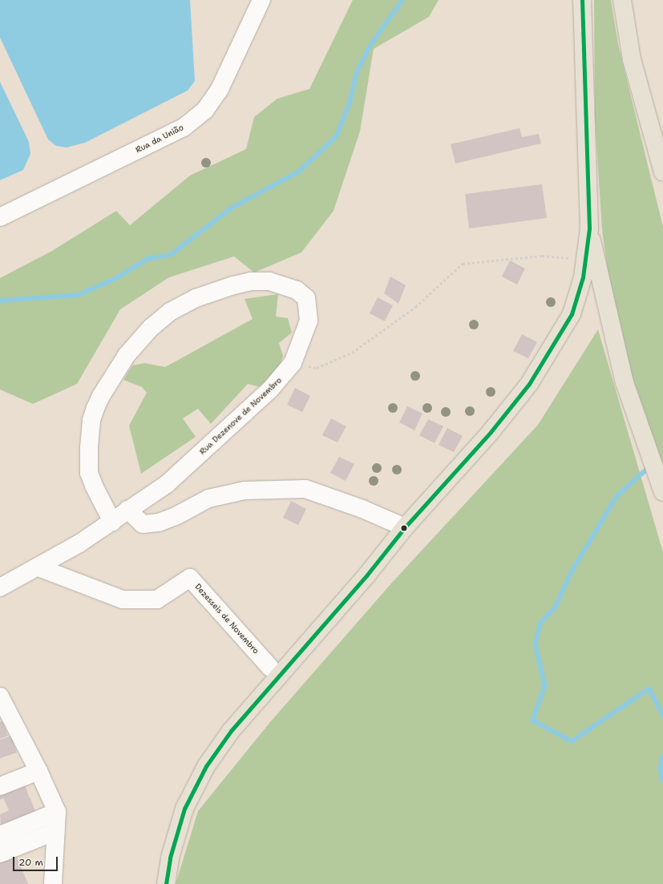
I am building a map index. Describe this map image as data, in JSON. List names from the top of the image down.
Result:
{
  "streets": {
    "street": ["Rua da União", "Rua Dezenove de Novembro", "Dezesseis de Novembro"]
  },
  "crossings": [
    ["Rua Dezenove de Novembro", "Dezesseis de Novembro"]
  ],
  "scale_bar": "20 m"
}
